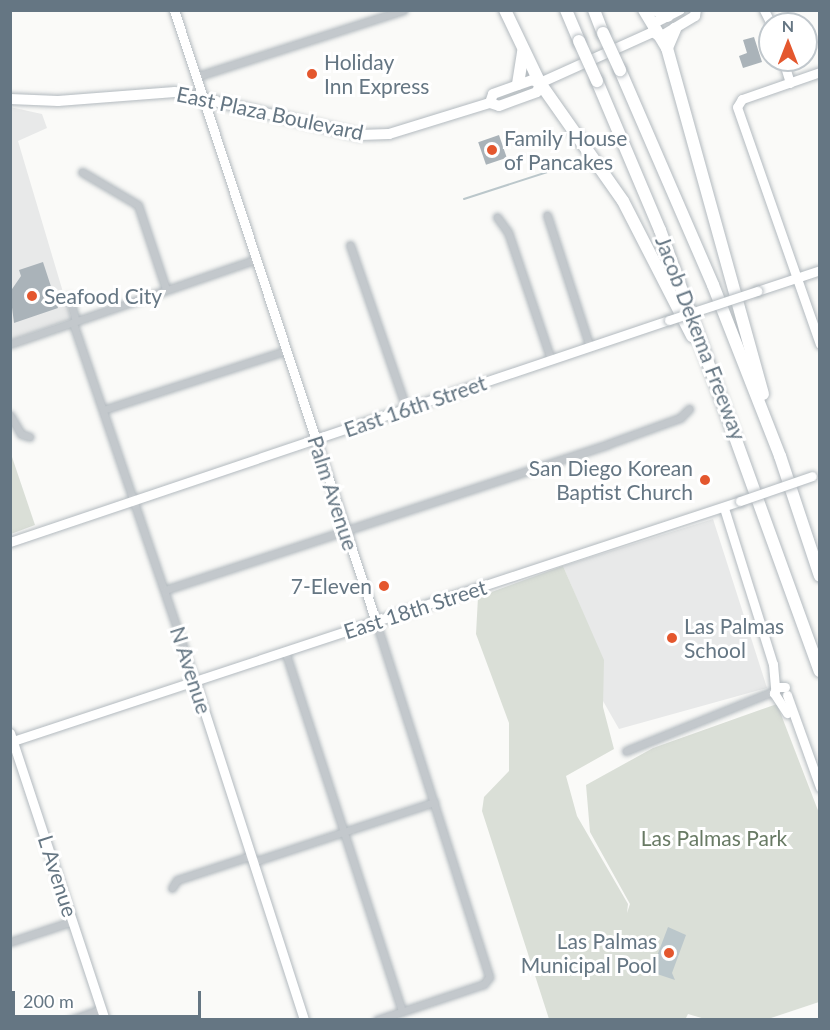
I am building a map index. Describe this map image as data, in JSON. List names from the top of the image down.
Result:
{
  "streets": {
    "highway": ["Jacob Dekema Freeway"],
    "main road": ["East Plaza Boulevard"],
    "street": [
      "East 16th Street",
      "Palm Avenue",
      "East 18th Street",
      "N Avenue",
      "L Avenue"
    ]
  },
  "crossings": [
    ["East Plaza Boulevard", "Palm Avenue"],
    ["East 16th Street", "Palm Avenue"],
    ["East 16th Street", "N Avenue"],
    ["Palm Avenue", "East 18th Street"],
    ["East 18th Street", "N Avenue"],
    ["East 18th Street", "L Avenue"]
  ],
  "parks": ["Las Palmas Park"],
  "places": [
    "Holiday Inn Express",
    "Family House of Pancakes",
    "Seafood City",
    "San Diego Korean Baptist Church",
    "7-Eleven",
    "Las Palmas School",
    "Las Palmas Municipal Pool"
  ],
  "scale_bar": "200 m",
  "north": "top"
}
